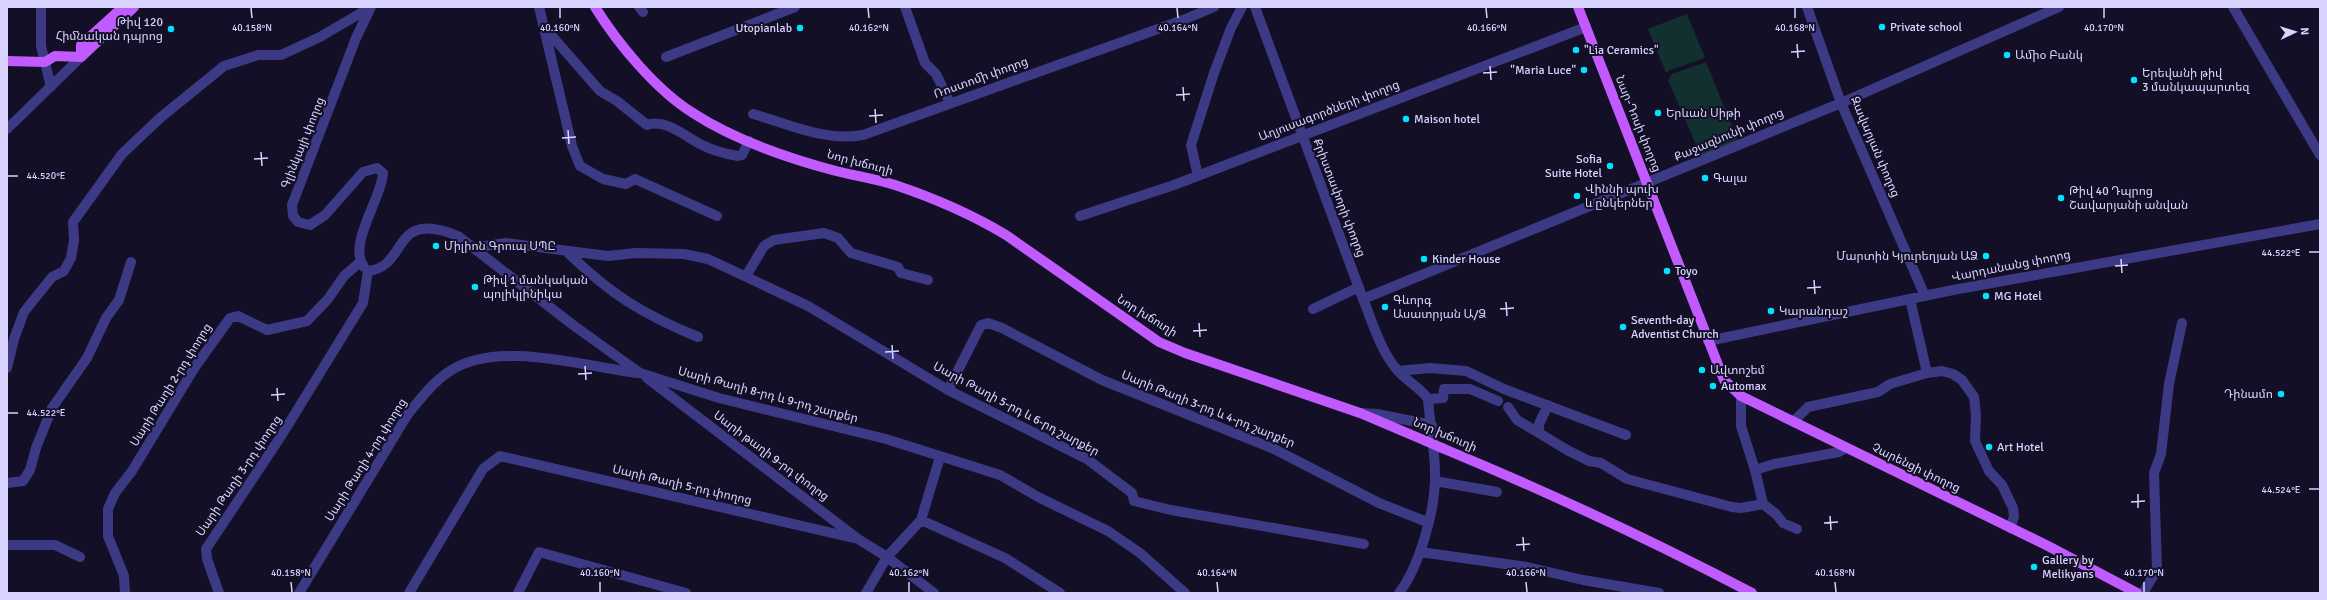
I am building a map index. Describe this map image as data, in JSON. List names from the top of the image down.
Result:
{
  "streets": {
    "main road": ["Նար-Դոսի փողոց", "Նոր խճուղի", "Չարենցի փողոց"],
    "street": [
      "Ռոստոմի փողոց",
      "Աղյուսագործների փողոց",
      "Քաջազնունի փողոց",
      "Գլինկայի փողոց",
      "Զավարյան փողոց",
      "Քրիստափորի փողոց",
      "Վարդանանց փողոց",
      "Սարի Թաղի 2-րդ փողոց",
      "Սարի Թաղի 8-րդ և 9-րդ շարքեր",
      "Սարի Թաղի 5-րդ և 6-րդ շարքեր",
      "Սարի Թաղի 3-րդ և 4-րդ շարքեր",
      "Սարի թաղի 9-րդ փողոց",
      "Սարի Թաղի 4-րդ փողոց",
      "Սարի Թաղի 3-րդ փողոց",
      "Սարի Թաղի 5-րդ փողոց"
    ]
  },
  "crossings": [
    ["Աղյուսագործների փողոց", "Նար-Դոսի փողոց"],
    ["Աղյուսագործների փողոց", "Քրիստափորի փողոց"],
    ["Նար-Դոսի փողոց", "Քաջազնունի փողոց"],
    ["Նար-Դոսի փողոց", "Վարդանանց փողոց"],
    ["Նար-Դոսի փողոց", "Չարենցի փողոց"],
    ["Քաջազնունի փողոց", "Զավարյան փողոց"],
    ["Քաջազնունի փողոց", "Քրիստափորի փողոց"],
    ["Գլինկայի փողոց", "Սարի Թաղի 2-րդ փողոց"],
    ["Զավարյան փողոց", "Վարդանանց փողոց"],
    ["Վարդանանց փողոց", "Չարենցի փողոց"],
    ["Սարի Թաղի 8-րդ և 9-րդ շարքեր", "Սարի Թաղի 5-րդ և 6-րդ շարքեր"],
    ["Սարի Թաղի 8-րդ և 9-րդ շարքեր", "Սարի թաղի 9-րդ փողոց"],
    ["Սարի Թաղի 8-րդ և 9-րդ շարքեր", "Սարի Թաղի 4-րդ փողոց"],
    ["Սարի Թաղի 8-րդ և 9-րդ շարքեր", "Սարի Թաղի 3-րդ փողոց"],
    ["Սարի Թաղի 5-րդ և 6-րդ շարքեր", "Սարի Թաղի 3-րդ և 4-րդ շարքեր"],
    ["Սարի թաղի 9-րդ փողոց", "Սարի Թաղի 4-րդ փողոց"],
    ["Սարի թաղի 9-րդ փողոց", "Սարի Թաղի 5-րդ փողոց"]
  ],
  "places": [
    "Private school",
    "Utopianlab",
    "Թիվ 120 Հիմնական դպրոց",
    "\"Lia Ceramics\"",
    "Ամիօ Բանկ",
    "\"Maria Luce\"",
    "Երեվանի թիվ 3 մանկապարտեզ",
    "Երևան Սիթի",
    "Maison hotel",
    "Sofia Suite Hotel",
    "Գալա",
    "Վիննի պուխ և ընկերներ",
    "Թիվ 40 Դպրոց Շավարյանի անվան",
    "Միլիոն Գրուպ ՍՊԸ",
    "Մարտին Կյուրեղյան ԱՁ",
    "Kinder House",
    "Toyo",
    "Թիվ 1 մանկական պոլիկլինիկա",
    "MG Hotel",
    "Գևորգ Ասատրյան Ա/Ձ",
    "Կարանդաշ",
    "Seventh-day Adventist Church",
    "Ավտոշեմ",
    "Automax",
    "Դինամո",
    "Art Hotel",
    "Gallery by Melikyans"
  ],
  "north": "right",
  "coordinates": [
    "40.158°N",
    "40.160°N",
    "40.162°N",
    "40.164°N",
    "40.166°N",
    "40.168°N",
    "40.170°N",
    "44.520°E",
    "44.522°E",
    "44.524°E"
  ]
}
